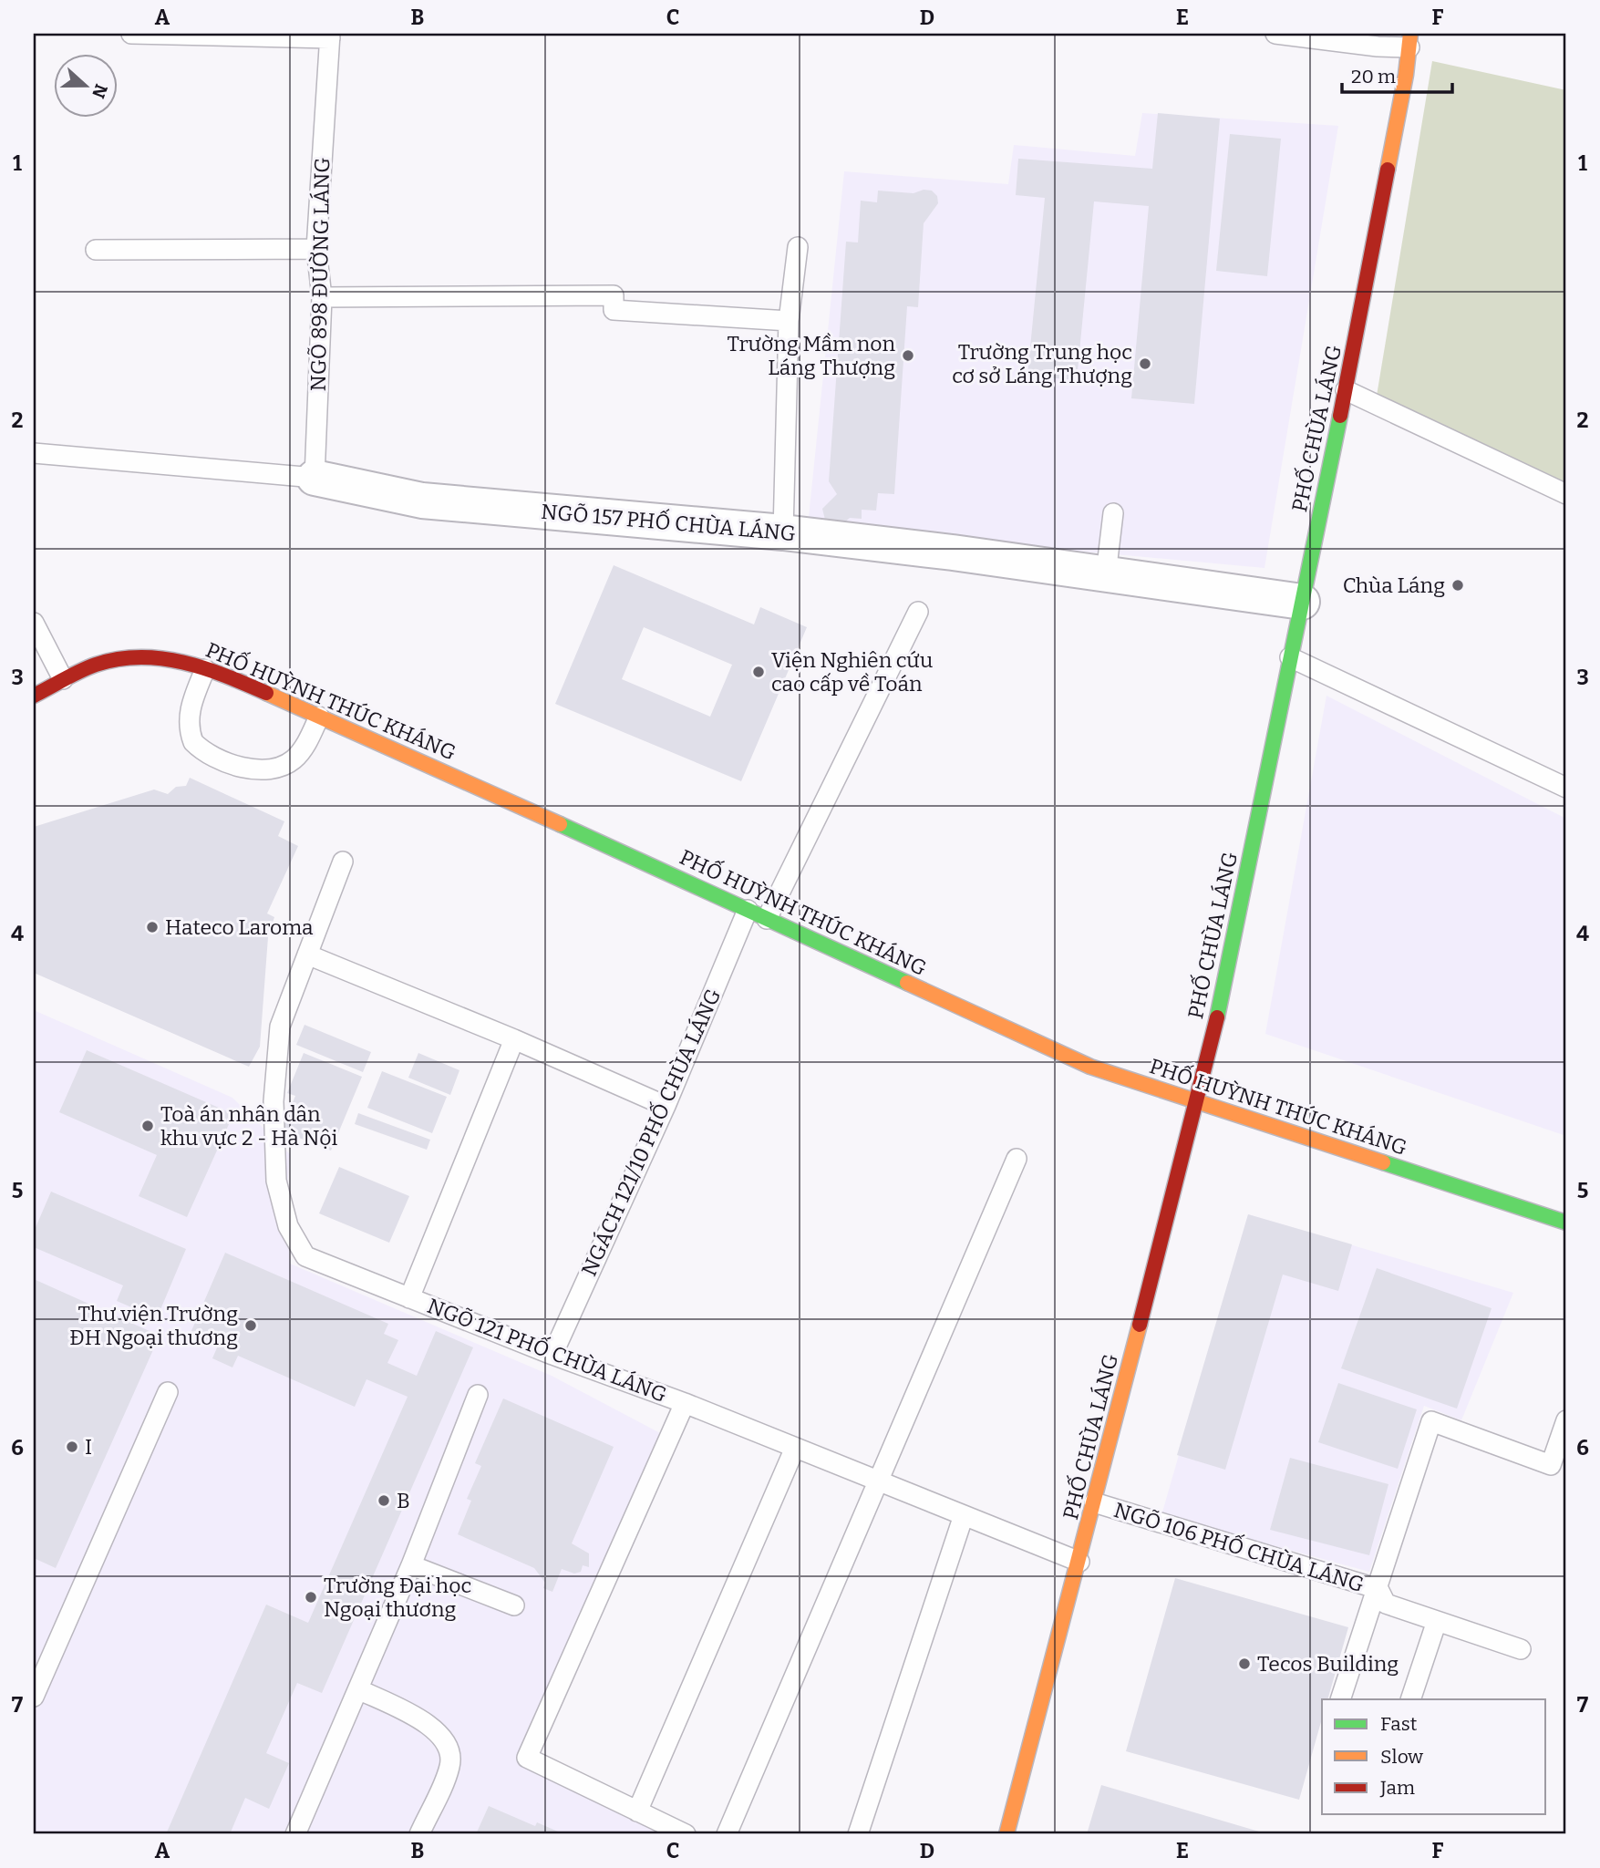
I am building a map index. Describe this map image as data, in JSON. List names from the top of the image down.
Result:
{
  "streets": {
    "street": ["PHỐ CHÙA LÁNG", "NGÕ 157 PHỐ CHÙA LÁNG", "PHỐ HUỲNH THÚC KHÁNG"],
    "lane": [
      "NGÕ 898 ĐƯỜNG LÁNG",
      "NGÁCH 121/10 PHỐ CHÙA LÁNG",
      "NGÕ 121 PHỐ CHÙA LÁNG",
      "NGÕ 106 PHỐ CHÙA LÁNG"
    ]
  },
  "crossings": [
    ["NGÕ 898 ĐƯỜNG LÁNG", "NGÕ 157 PHỐ CHÙA LÁNG"],
    ["PHỐ CHÙA LÁNG", "NGÕ 157 PHỐ CHÙA LÁNG"],
    ["PHỐ CHÙA LÁNG", "PHỐ HUỲNH THÚC KHÁNG"],
    ["PHỐ CHÙA LÁNG", "NGÕ 121 PHỐ CHÙA LÁNG"],
    ["PHỐ CHÙA LÁNG", "NGÕ 106 PHỐ CHÙA LÁNG"],
    ["PHỐ HUỲNH THÚC KHÁNG", "NGÁCH 121/10 PHỐ CHÙA LÁNG"],
    ["NGÁCH 121/10 PHỐ CHÙA LÁNG", "NGÕ 121 PHỐ CHÙA LÁNG"]
  ],
  "places": [
    "Trường Mầm non Láng Thượng",
    "Trường Trung học cơ sở Láng Thượng",
    "Chùa Láng",
    "Viện Nghiên cứu cao cấp về Toán",
    "Hateco Laroma",
    "Toà án nhân dân khu vực 2 - Hà Nội",
    "Thư viện Trường ĐH Ngoại thương",
    "I",
    "B",
    "Trường Đại học Ngoại thương",
    "Tecos Building"
  ],
  "legend": ["Fast", "Slow", "Jam"],
  "scale_bar": "20 m",
  "north": "right",
  "grid": {
    "columns": [
      "A",
      "B",
      "C",
      "D",
      "E",
      "F"
    ],
    "rows": [
      "1",
      "2",
      "3",
      "4",
      "5",
      "6",
      "7"
    ]
  }
}
